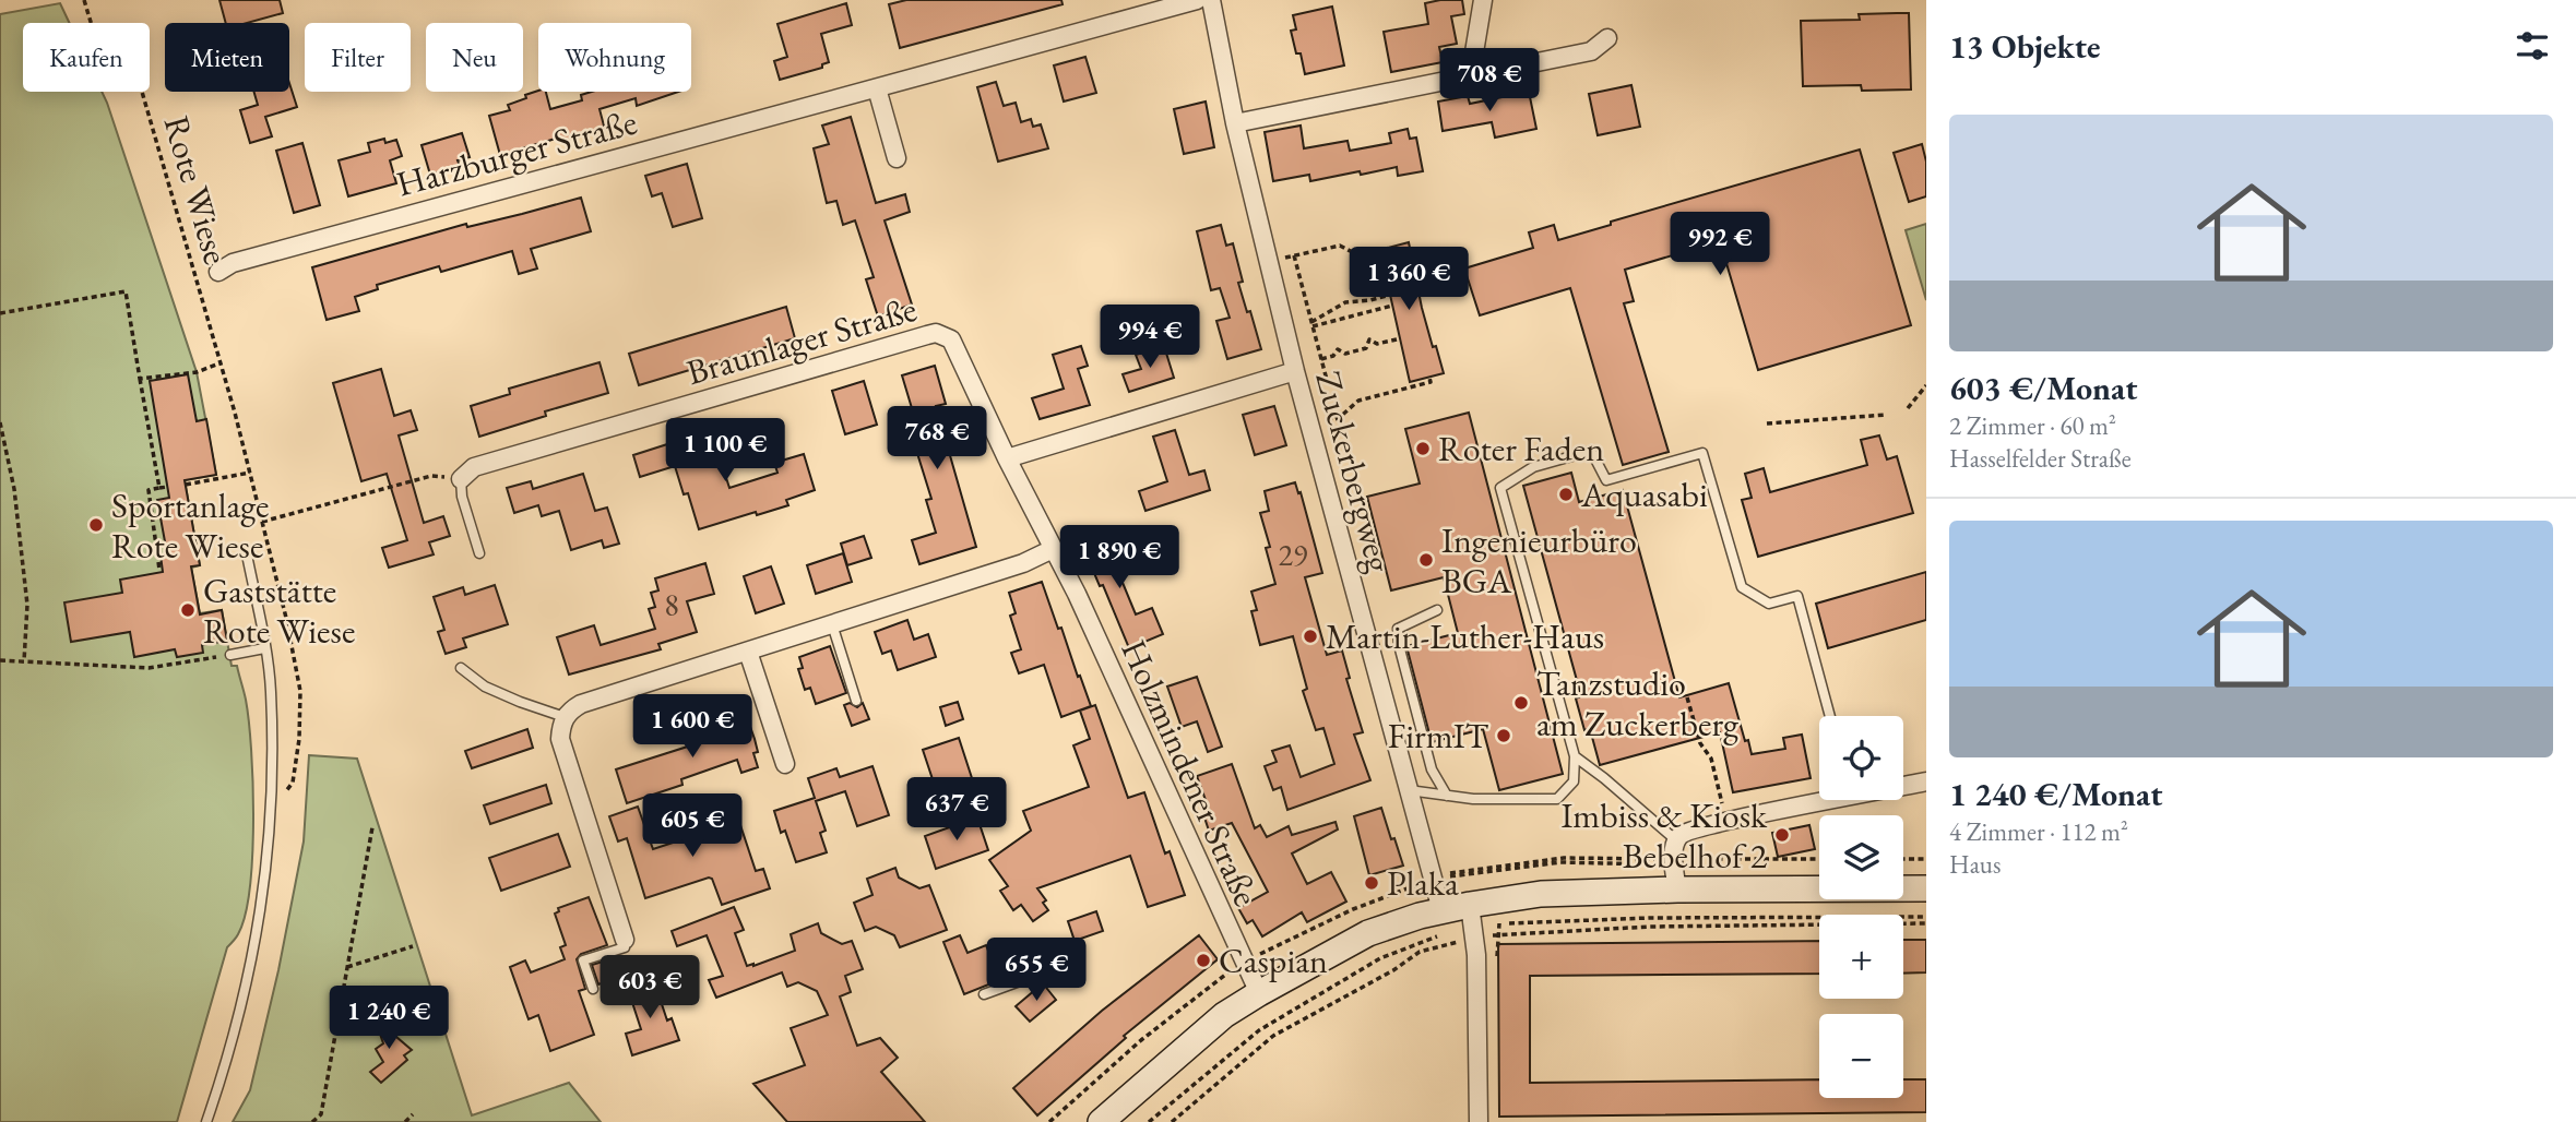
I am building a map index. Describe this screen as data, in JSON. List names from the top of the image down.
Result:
{
  "streets": {
    "street": [
      "Harzburger Straße",
      "Braunlager Straße",
      "Zuckerbergweg",
      "Holzmindener Straße"
    ],
    "path": ["Rote Wiese"]
  },
  "crossings": [
    ["Braunlager Straße", "Holzmindener Straße"]
  ],
  "places": [
    "Roter Faden",
    "Aquasabi",
    "Sportanlage Rote Wiese",
    "Ingenieurbüro BGA",
    "Gaststätte Rote Wiese",
    "Martin-Luther-Haus",
    "Tanzstudio am Zuckerberg",
    "FirmIT",
    "Imbiss & Kiosk Bebelhof 2",
    "Plaka",
    "Caspian"
  ],
  "house_numbers": ["29", "8"],
  "page": {
    "heading": "13 Objekte",
    "chip": [
      "Kaufen",
      "Mieten",
      "Filter",
      "Neu",
      "Wohnung"
    ],
    "price": [
      "708 €",
      "992 €",
      "1 360 €",
      "994 €",
      "768 €",
      "1 100 €",
      "1 890 €",
      "1 600 €",
      "637 €",
      "605 €",
      "655 €",
      "603 €",
      "1 240 €"
    ],
    "list": [
      {
        "name": "603 €/Monat",
        "note": "2 Zimmer · 60 m² · Hasselfelder Straße"
      },
      {
        "name": "1 240 €/Monat",
        "note": "4 Zimmer · 112 m² · Haus"
      }
    ],
    "map_buttons": ["+", "−"]
  }
}
